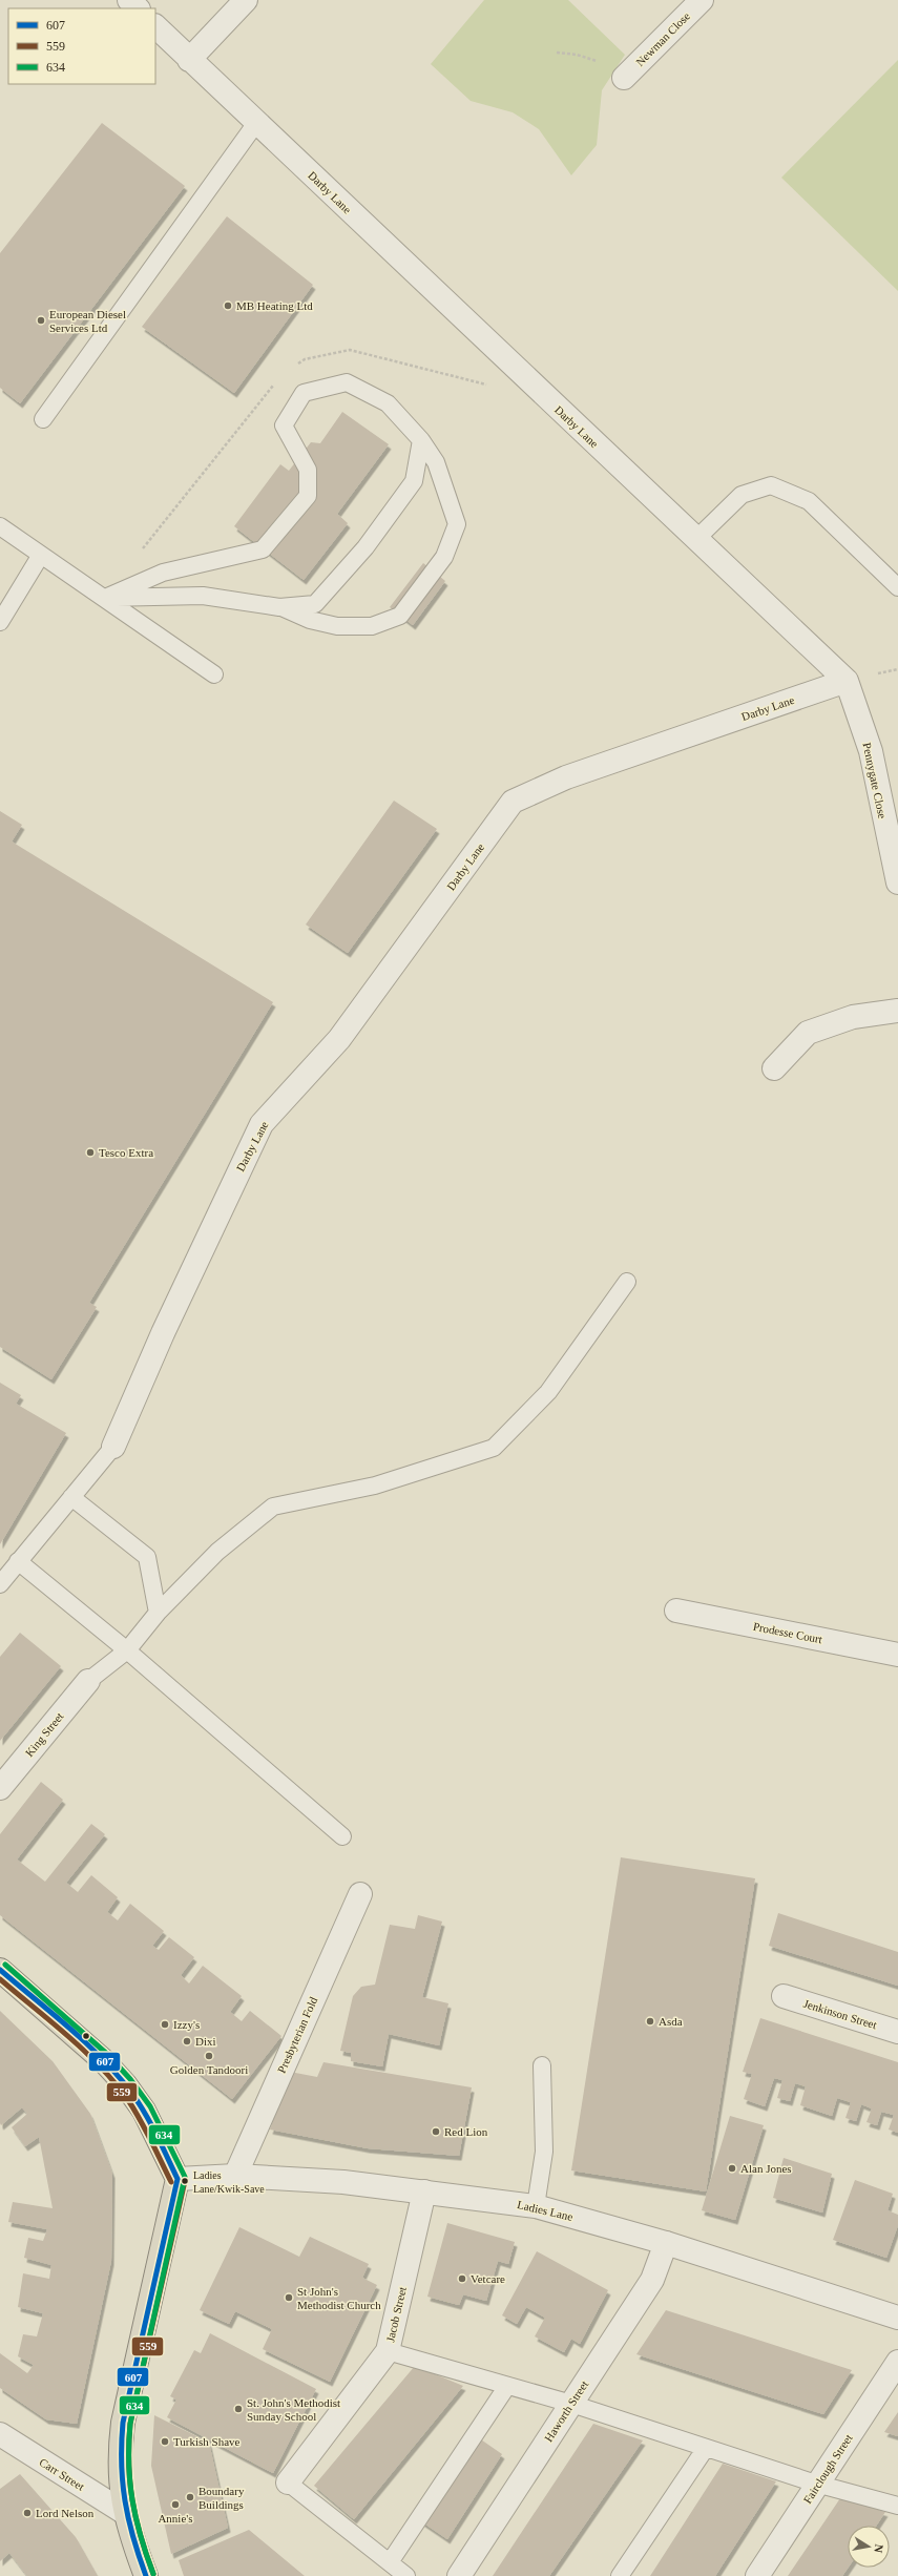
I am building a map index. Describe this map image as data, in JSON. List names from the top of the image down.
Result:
{
  "streets": {
    "street": [
      "Newman Close",
      "Darby Lane",
      "Pennygate Close",
      "Prodesse Court",
      "King Street",
      "Jenkinson Street",
      "Presbyterian Fold",
      "Ladies Lane",
      "Jacob Street",
      "Haworth Street",
      "Fairclough Street",
      "Carr Street"
    ]
  },
  "crossings": [
    ["Darby Lane", "Pennygate Close"],
    ["Presbyterian Fold", "Ladies Lane"],
    ["Ladies Lane", "Jacob Street"],
    ["Ladies Lane", "Haworth Street"]
  ],
  "places": [
    "MB Heating Ltd",
    "European Diesel Services Ltd",
    "Tesco Extra",
    "Asda",
    "Izzy's",
    "Dixi",
    "Golden Tandoori",
    "Red Lion",
    "Alan Jones",
    "Ladies Lane/Kwik-Save",
    "Vetcare",
    "St John's Methodist Church",
    "St. John's Methodist Sunday School",
    "Turkish Shave",
    "Boundary Buildings",
    "Annie's",
    "Lord Nelson"
  ],
  "lines": ["transit line 634", "transit line 607", "transit line 559"],
  "legend": ["607", "559", "634"],
  "north": "right"
}
